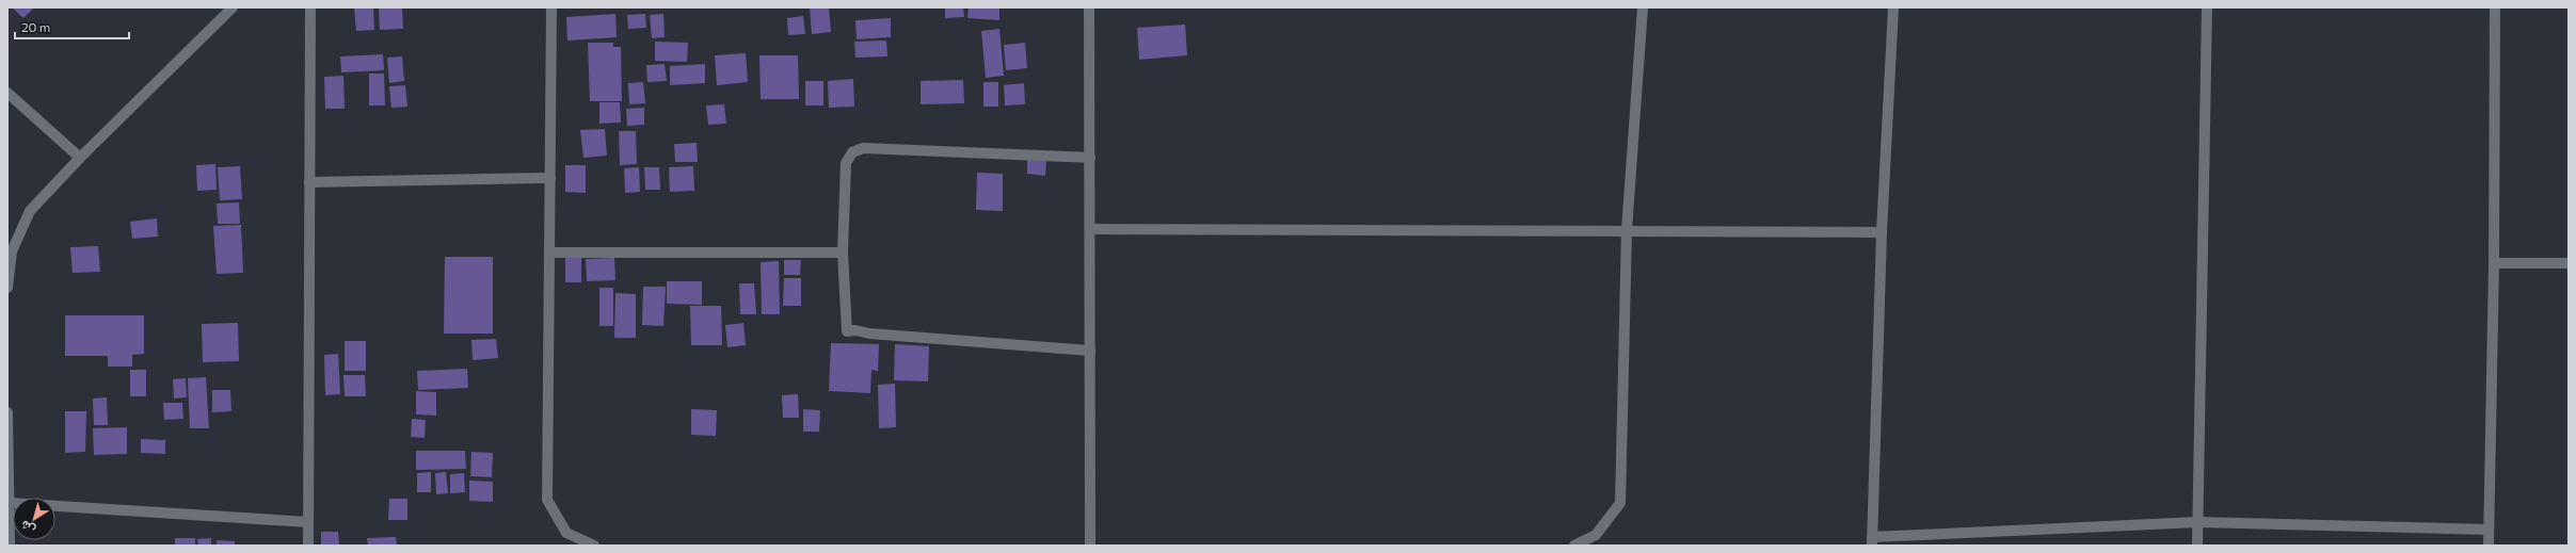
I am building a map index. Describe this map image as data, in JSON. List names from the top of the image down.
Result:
{
  "scale_bar": "20 m",
  "north": "bottom left"
}
